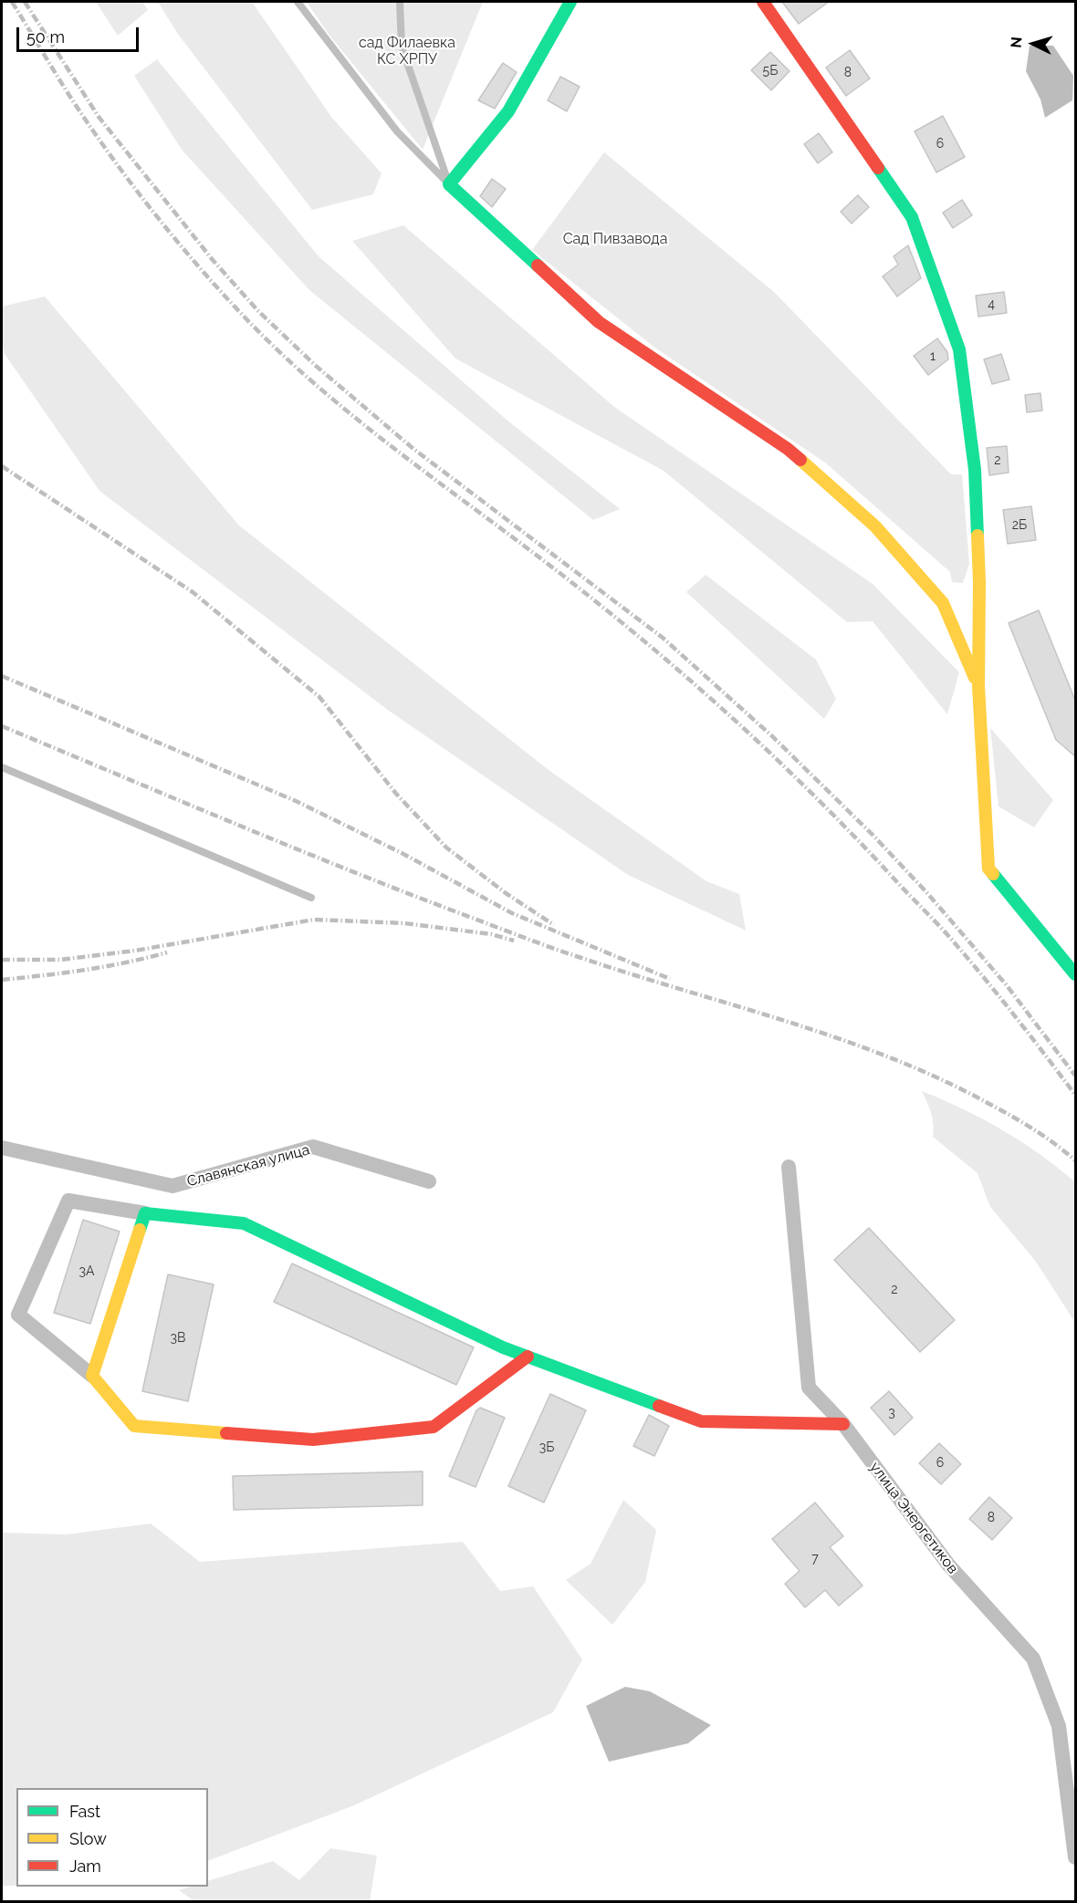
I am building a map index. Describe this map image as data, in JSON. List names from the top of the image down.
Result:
{
  "streets": {
    "street": ["Славянская улица", "улица Энергетиков"]
  },
  "parks": ["сад Филаевка КС ХРПУ", "Сад Пивзавода"],
  "house_numbers": [
    "5Б",
    "8",
    "6",
    "4",
    "1",
    "2",
    "2Б",
    "3А",
    "2",
    "3В",
    "3",
    "3Б",
    "6",
    "8",
    "7"
  ],
  "legend": ["Fast", "Slow", "Jam"],
  "scale_bar": "50 m",
  "north": "left"
}
